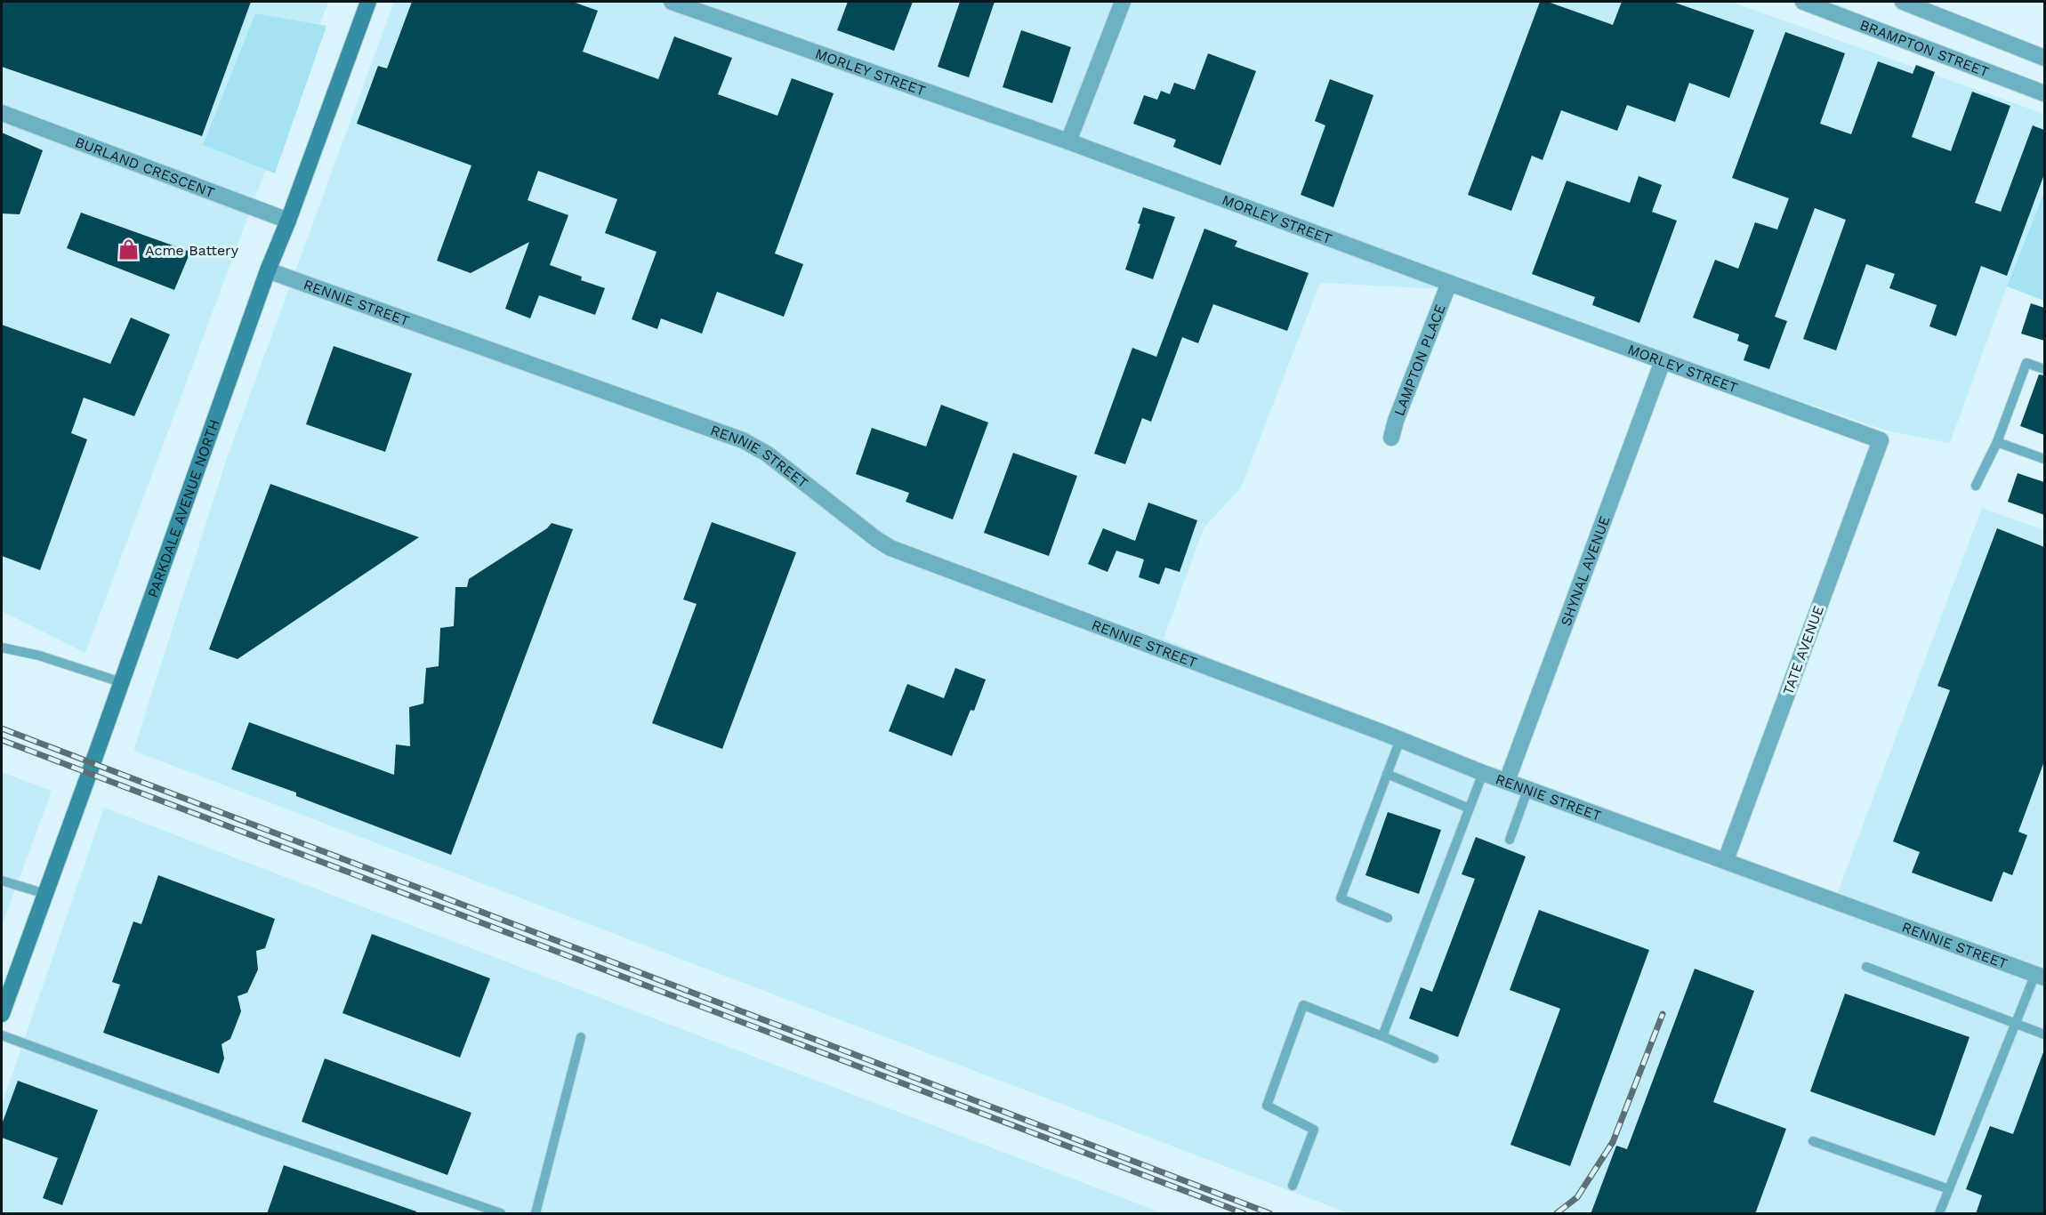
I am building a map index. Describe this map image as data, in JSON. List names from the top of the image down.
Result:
{
  "streets": {
    "main road": ["PARKDALE AVENUE NORTH"],
    "street": [
      "BRAMPTON STREET",
      "MORLEY STREET",
      "BURLAND CRESCENT",
      "RENNIE STREET",
      "LAMPTON PLACE",
      "SHYNAL AVENUE",
      "TATE AVENUE"
    ]
  },
  "crossings": [
    ["MORLEY STREET", "LAMPTON PLACE"],
    ["MORLEY STREET", "SHYNAL AVENUE"],
    ["MORLEY STREET", "TATE AVENUE"],
    ["BURLAND CRESCENT", "PARKDALE AVENUE NORTH"],
    ["RENNIE STREET", "PARKDALE AVENUE NORTH"],
    ["RENNIE STREET", "SHYNAL AVENUE"],
    ["RENNIE STREET", "TATE AVENUE"]
  ],
  "places": {
    "shop": ["Acme Battery"]
  }
}
